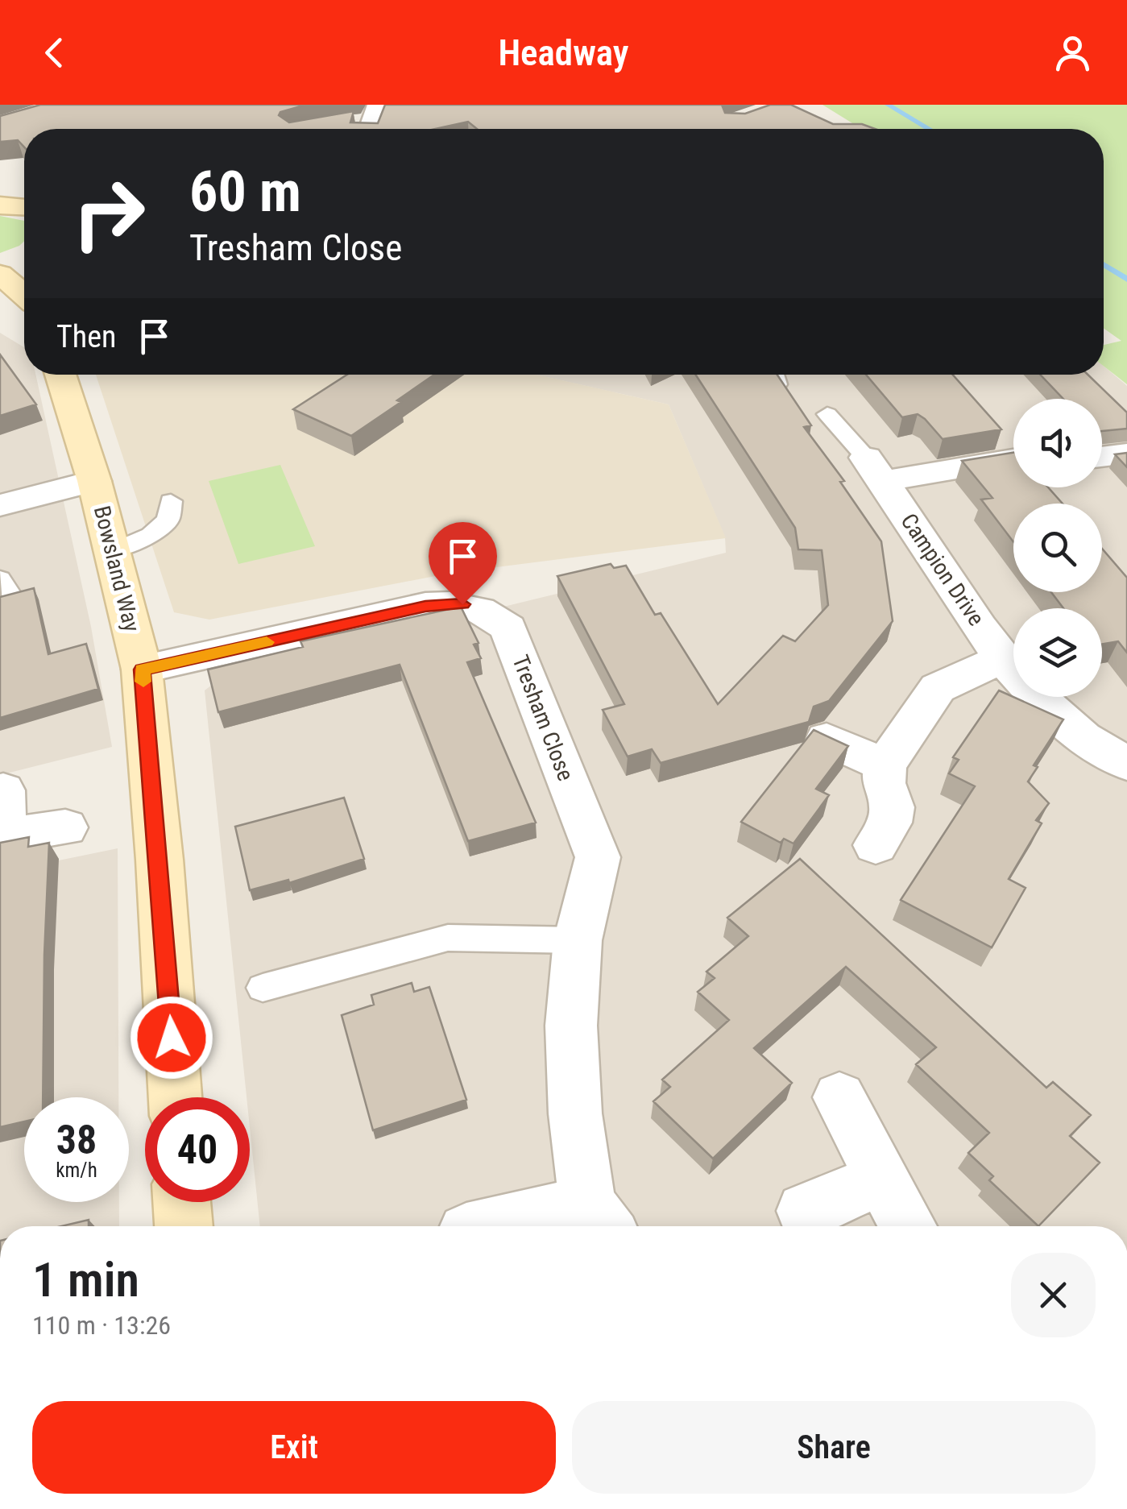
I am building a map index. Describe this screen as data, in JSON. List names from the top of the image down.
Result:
{
  "streets": {
    "street": ["Bowsland Way", "Campion Drive", "Tresham Close"]
  },
  "crossings": [
    ["Bowsland Way", "Tresham Close"]
  ],
  "page": {
    "header": "Headway",
    "turn": ["60 m", "Tresham Close"],
    "then": "Then",
    "speed": "38 km/h",
    "limit": "40",
    "heading": ["1 min", "110 m · 13:26"],
    "buttons": ["Exit", "Share"]
  }
}
